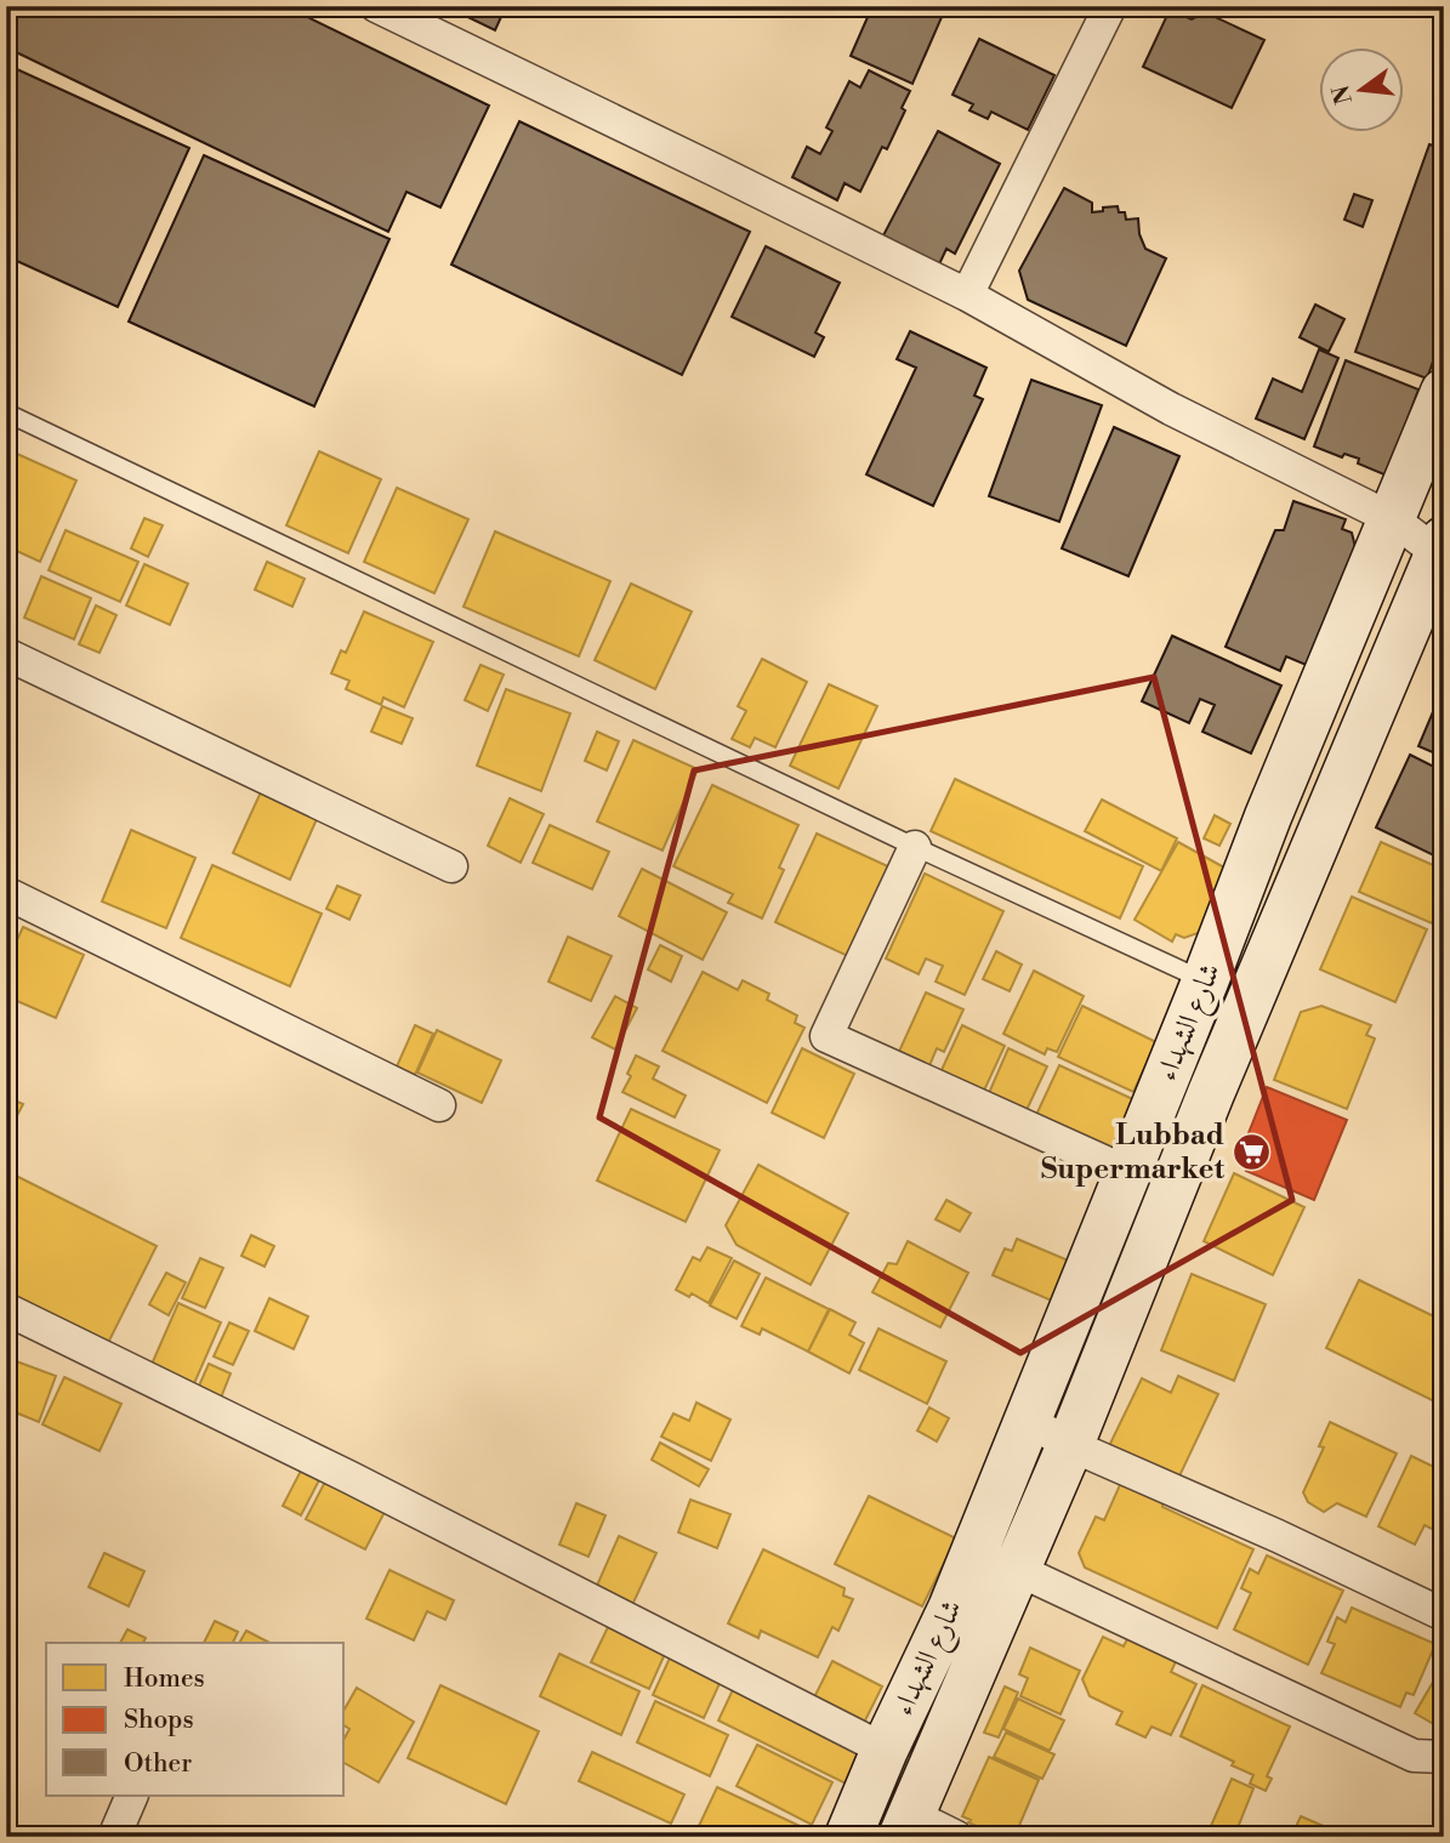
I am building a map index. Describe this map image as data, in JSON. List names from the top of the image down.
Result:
{
  "streets": {
    "main road": ["شارع الشهداء"]
  },
  "places": {
    "supermarket": ["Lubbad Supermarket"]
  },
  "legend": ["Homes", "Shops", "Other"],
  "north": "left"
}
